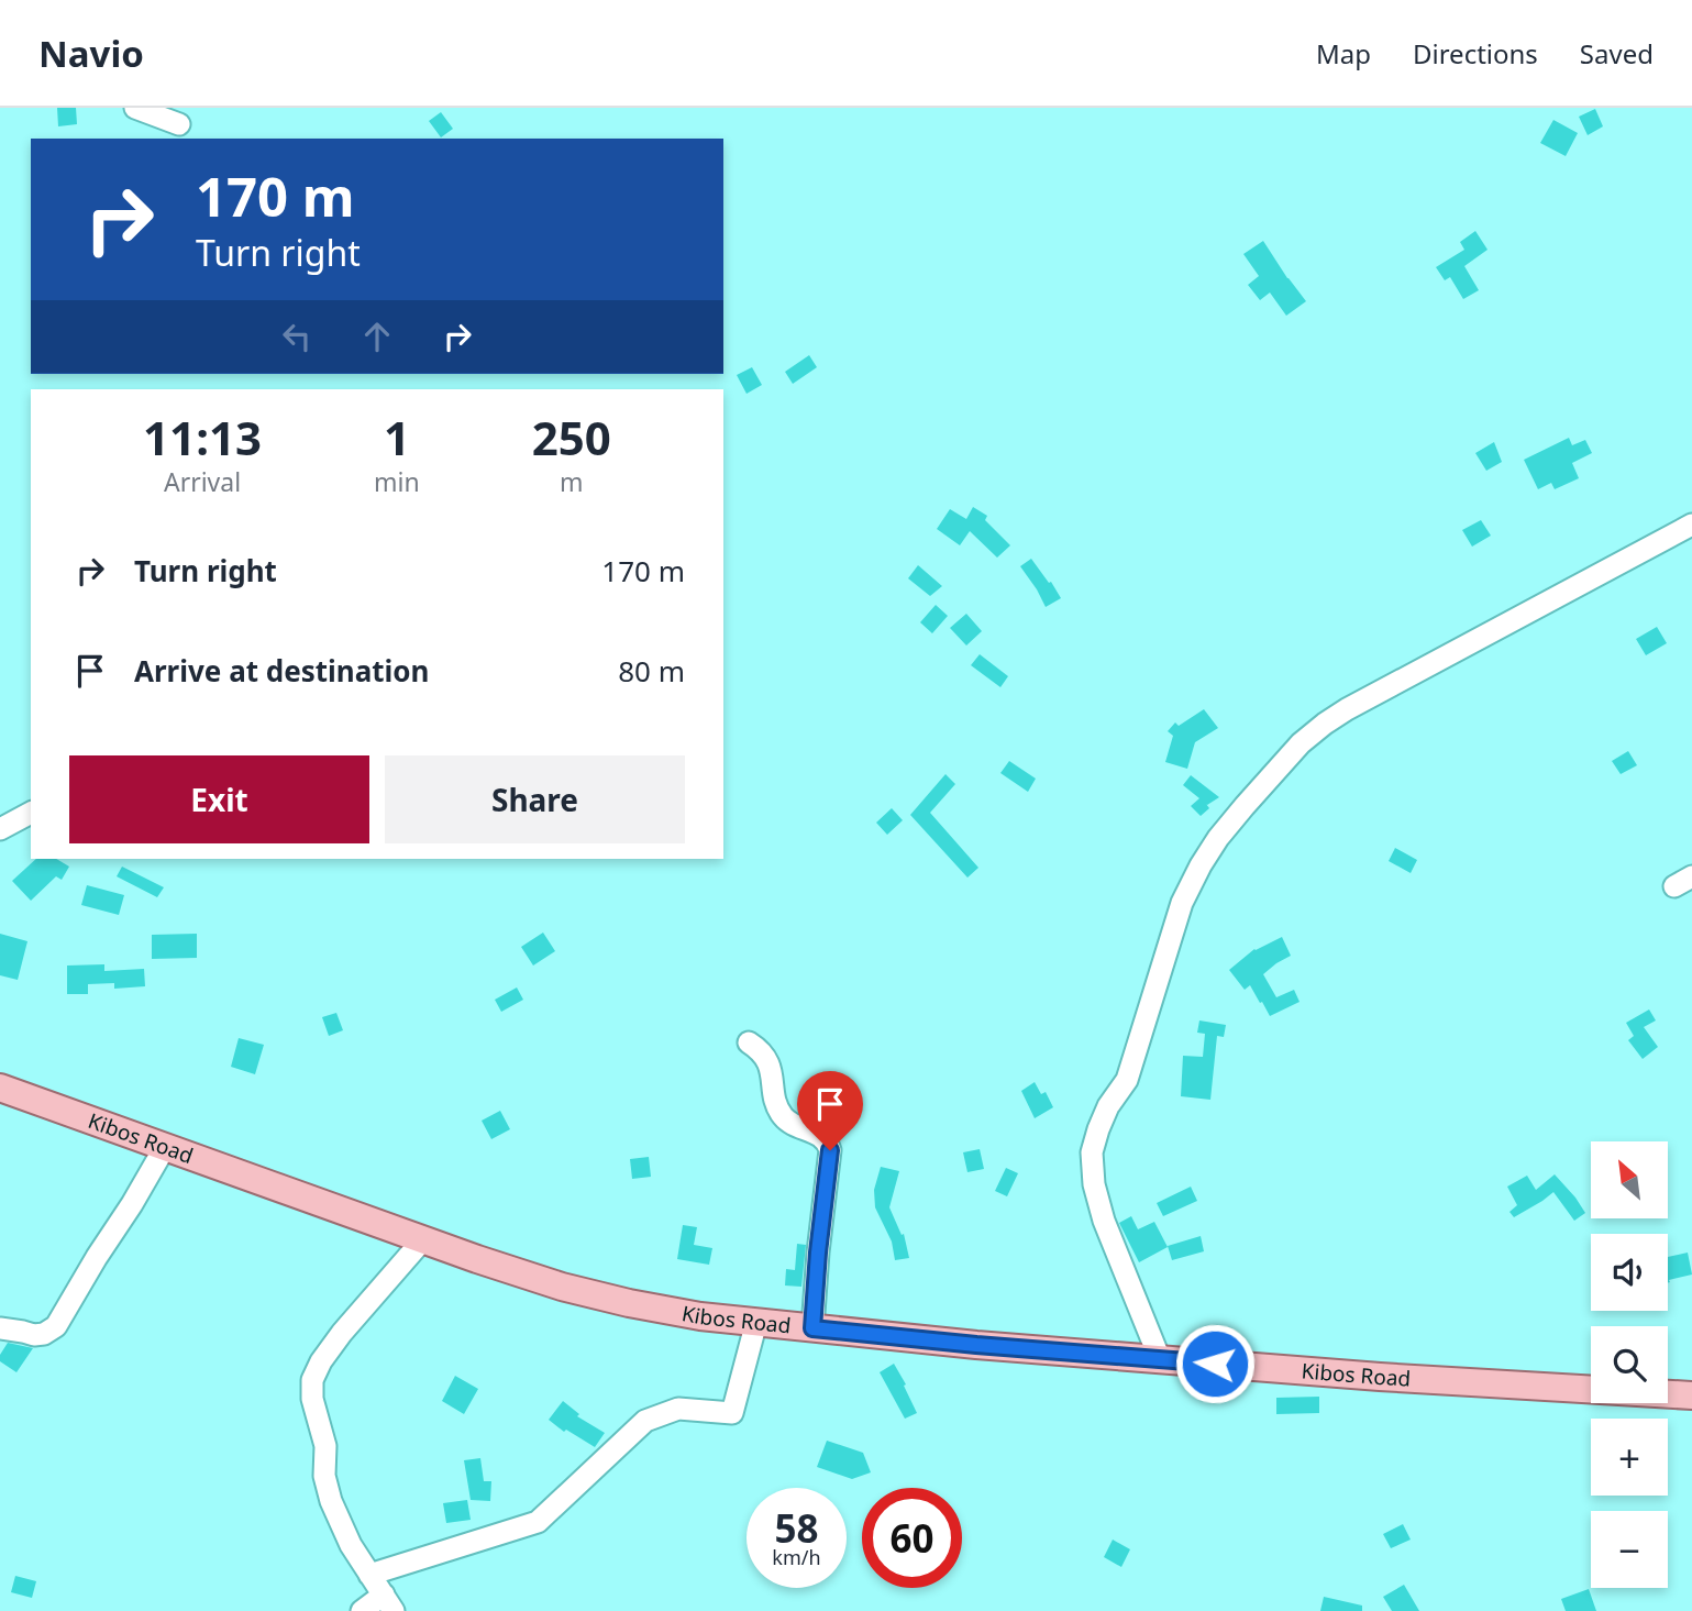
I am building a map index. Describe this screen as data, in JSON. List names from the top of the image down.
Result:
{
  "streets": {
    "main road": ["Kibos Road"]
  },
  "north": "top left",
  "page": {
    "header": "Navio",
    "nav": ["Map", "Directions", "Saved"],
    "turn": ["170 m", "Turn right"],
    "eta": [
      "11:13",
      "Arrival",
      "1",
      "min",
      "250",
      "m"
    ],
    "list": [
      {
        "name": "Turn right",
        "value": "170 m"
      },
      {
        "name": "Arrive at destination",
        "value": "80 m"
      }
    ],
    "buttons": ["Exit", "Share"],
    "map_buttons": ["+", "−"],
    "speed": "58 km/h",
    "limit": "60"
  }
}
